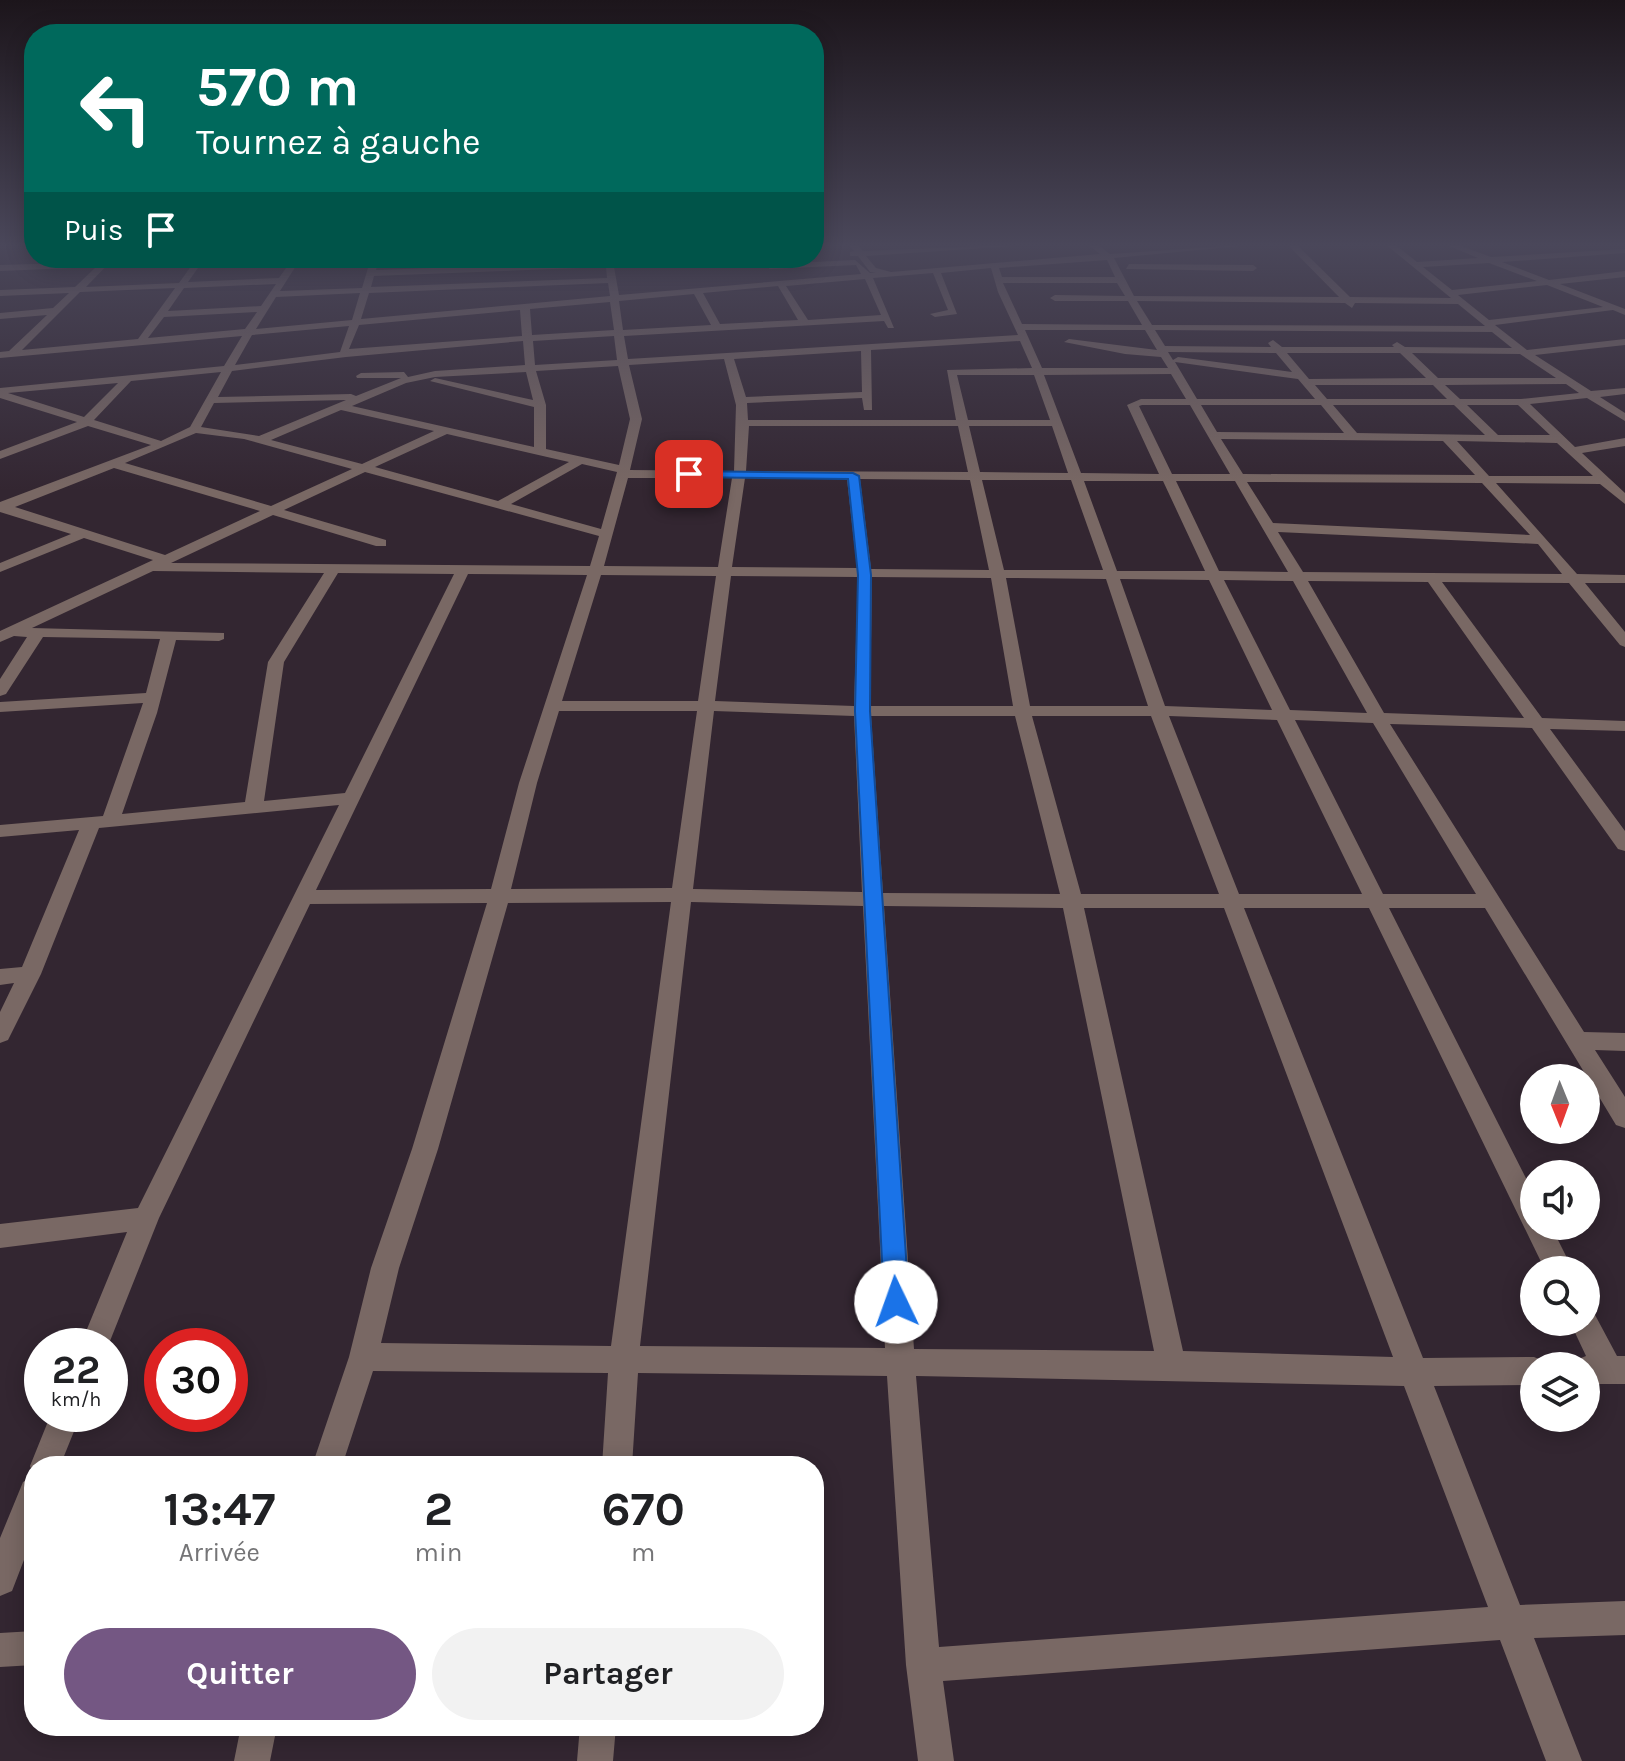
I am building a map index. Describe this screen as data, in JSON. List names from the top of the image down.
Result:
{
  "north": "bottom",
  "page": {
    "turn": ["570 m", "Tournez à gauche"],
    "then": "Puis",
    "speed": "22 km/h",
    "limit": "30",
    "eta": [
      "13:47",
      "Arrivée",
      "2",
      "min",
      "670",
      "m"
    ],
    "buttons": ["Quitter", "Partager"]
  }
}
